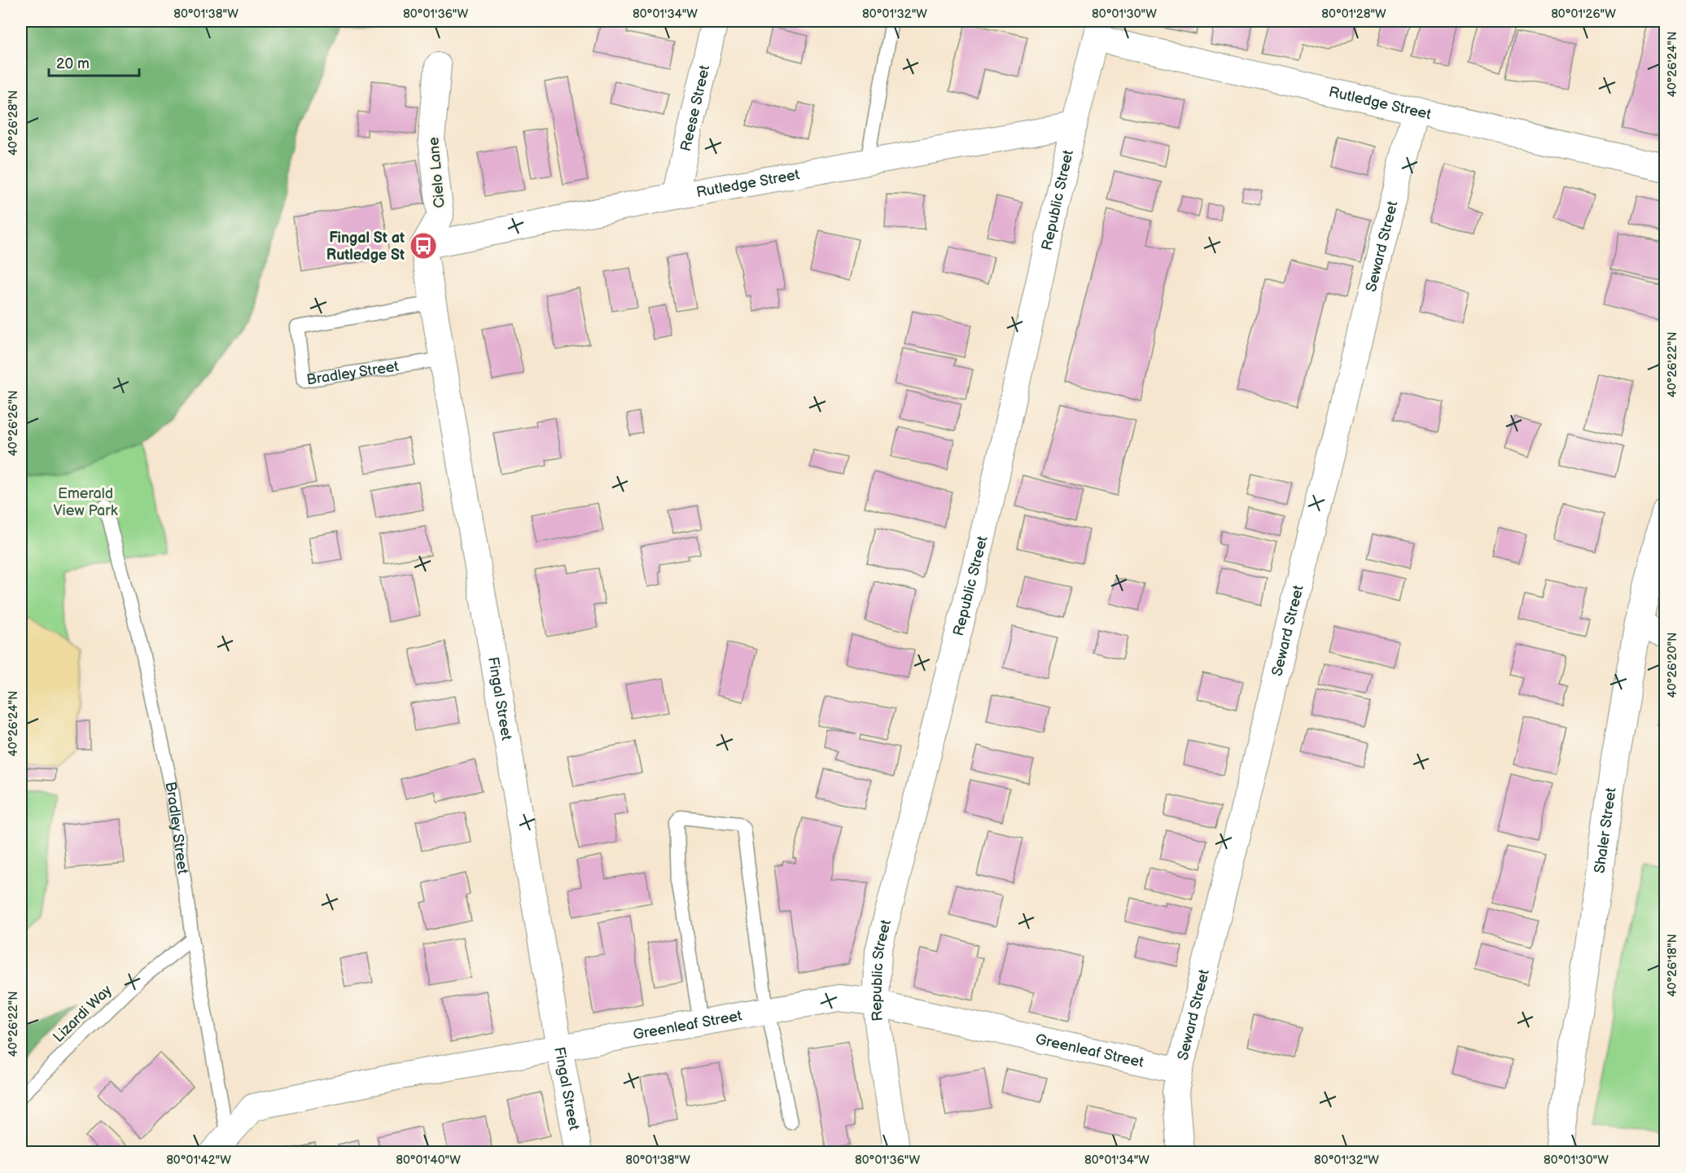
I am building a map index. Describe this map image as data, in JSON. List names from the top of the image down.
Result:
{
  "streets": {
    "street": [
      "Rutledge Street",
      "Reese Street",
      "Cielo Lane",
      "Republic Street",
      "Seward Street",
      "Fingal Street",
      "Shaler Street",
      "Greenleaf Street"
    ],
    "lane": ["Bradley Street", "Lizardi Way"]
  },
  "crossings": [
    ["Rutledge Street", "Reese Street"],
    ["Rutledge Street", "Cielo Lane"],
    ["Rutledge Street", "Republic Street"],
    ["Rutledge Street", "Seward Street"],
    ["Rutledge Street", "Fingal Street"],
    ["Cielo Lane", "Fingal Street"],
    ["Republic Street", "Greenleaf Street"],
    ["Seward Street", "Greenleaf Street"],
    ["Bradley Street", "Fingal Street"],
    ["Bradley Street", "Lizardi Way"],
    ["Bradley Street", "Greenleaf Street"],
    ["Fingal Street", "Greenleaf Street"]
  ],
  "parks": ["Emerald View Park"],
  "places": {
    "bus stop": ["Fingal St at Rutledge St"]
  },
  "scale_bar": "20 m",
  "coordinates": [
    "80°01'38\"W",
    "80°01'36\"W",
    "80°01'34\"W",
    "80°01'32\"W",
    "80°01'30\"W",
    "80°01'28\"W",
    "80°01'26\"W",
    "40°26'24\"N",
    "40°26'28\"N",
    "40°26'22\"N",
    "40°26'26\"N",
    "40°26'20\"N",
    "40°26'18\"N",
    "80°01'42\"W",
    "80°01'40\"W"
  ]
}
